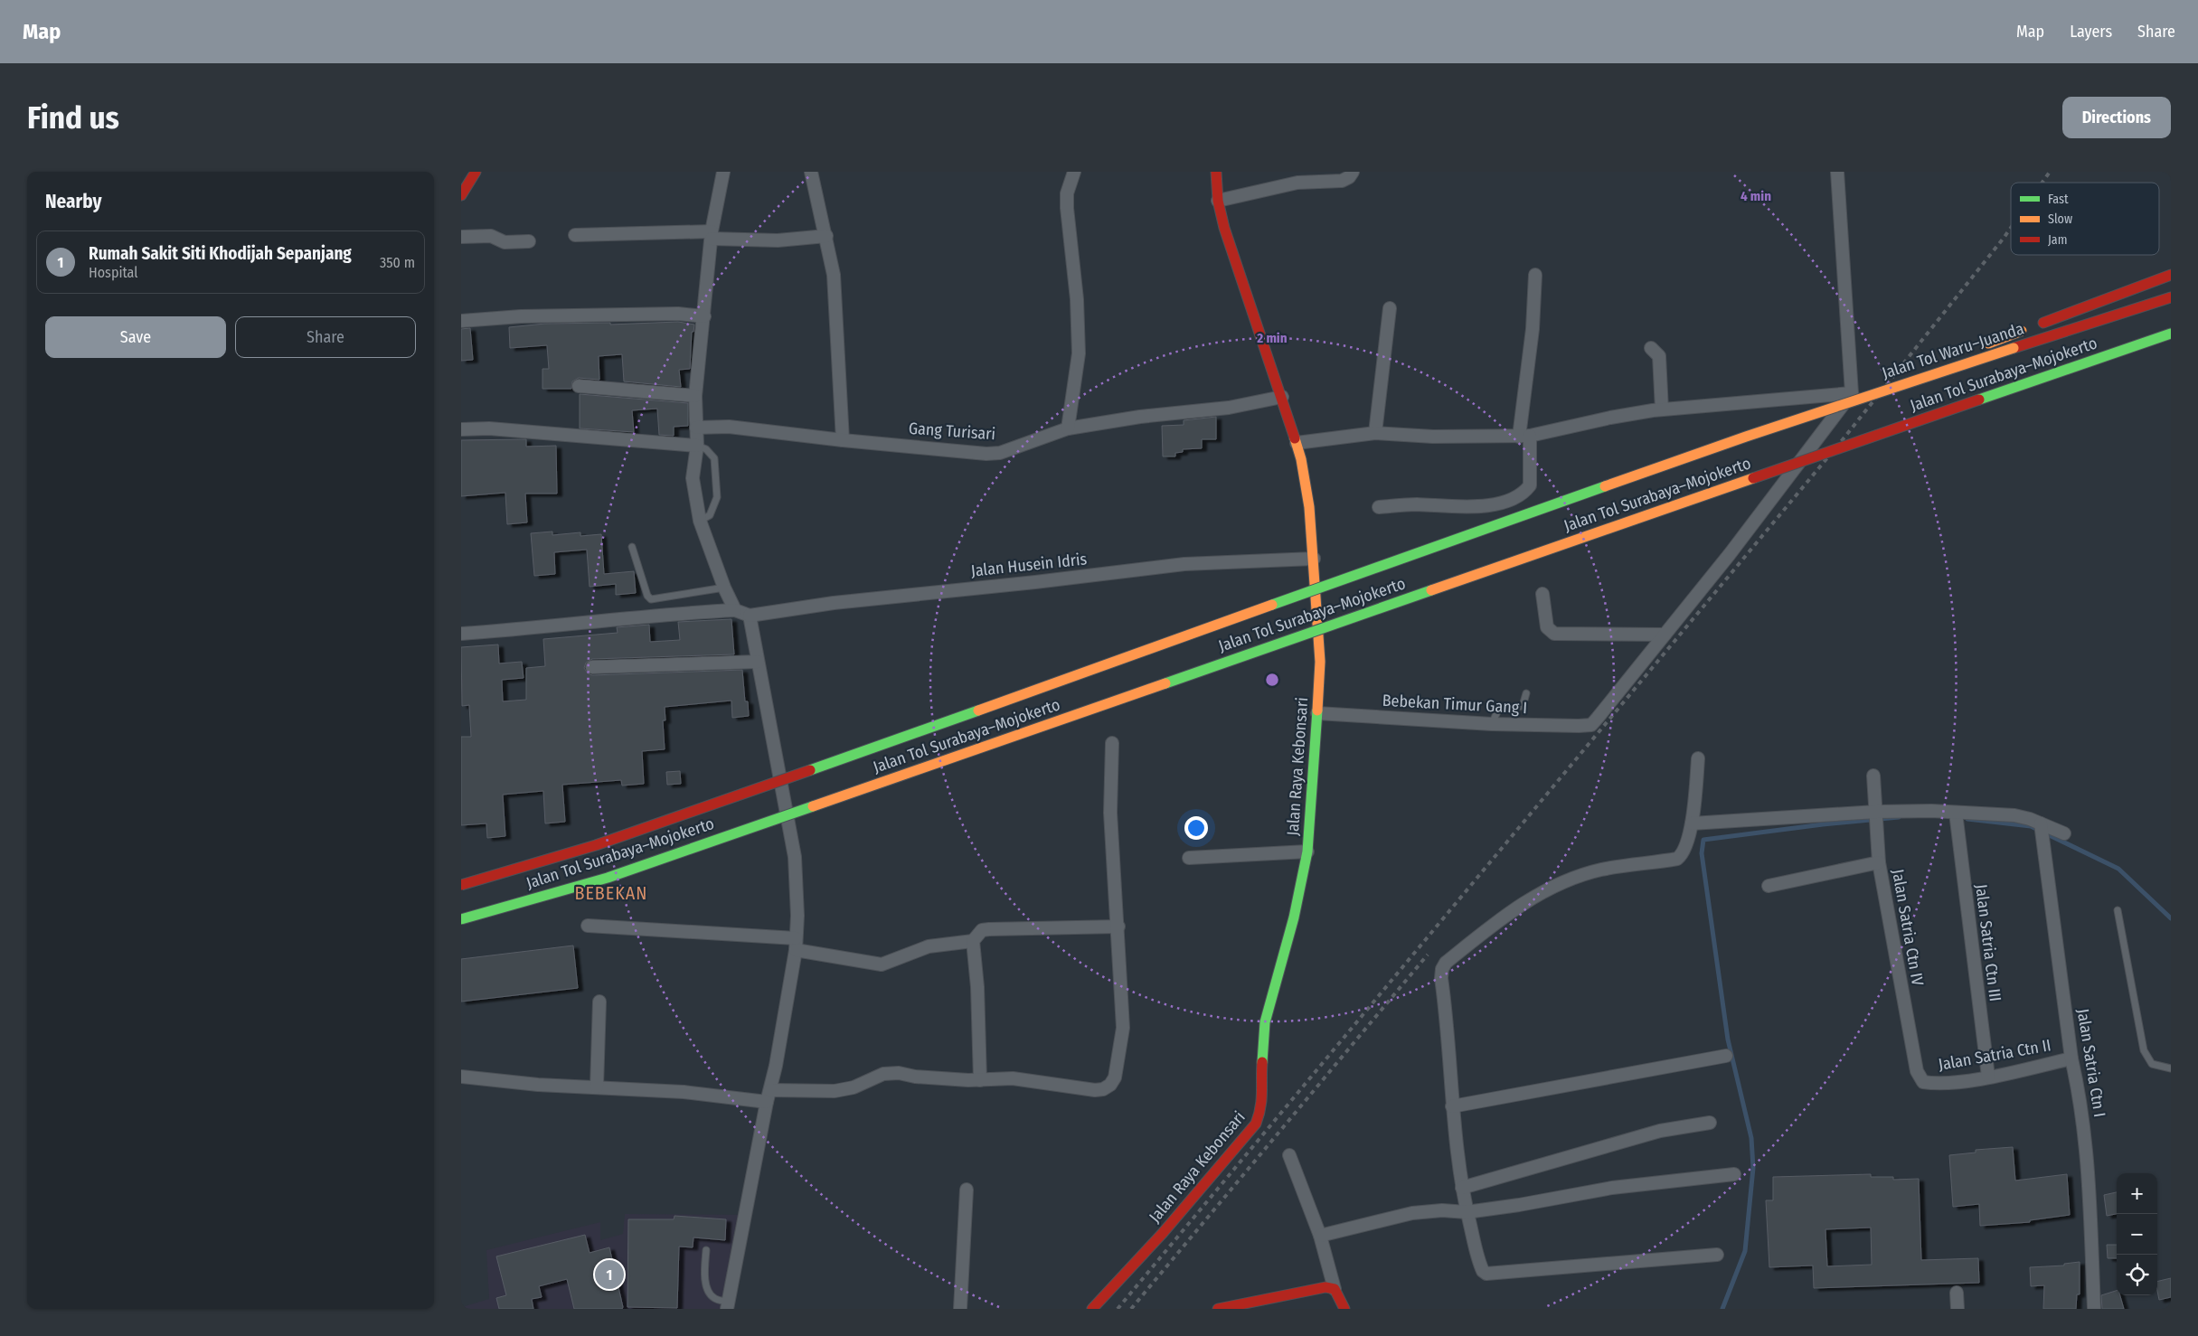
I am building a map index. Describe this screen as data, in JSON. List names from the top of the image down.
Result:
{
  "streets": {
    "main road": ["Jalan Tol Waru–Juanda", "Jalan Tol Surabaya–Mojokerto", "Jalan Raya Kebonsari"],
    "street": [
      "Gang Turisari",
      "Jalan Husein Idris",
      "Bebekan Timur Gang I",
      "Jalan Satria Ctn IV",
      "Jalan Satria Ctn III",
      "Jalan Satria Ctn II",
      "Jalan Satria Ctn I"
    ]
  },
  "crossings": [
    ["Jalan Tol Waru–Juanda", "Jalan Tol Surabaya–Mojokerto"],
    ["Gang Turisari", "Jalan Raya Kebonsari"],
    ["Jalan Husein Idris", "Jalan Raya Kebonsari"],
    ["Bebekan Timur Gang I", "Jalan Raya Kebonsari"],
    ["Jalan Satria Ctn IV", "Jalan Satria Ctn II"],
    ["Jalan Satria Ctn III", "Jalan Satria Ctn II"],
    ["Jalan Satria Ctn II", "Jalan Satria Ctn I"]
  ],
  "districts": ["BEBEKAN"],
  "legend": ["Fast", "Slow", "Jam"],
  "page": {
    "header": "Map",
    "nav": ["Map", "Layers", "Share"],
    "buttons": [
      "Directions",
      ["Save", "Share"]
    ],
    "title": "Find us",
    "heading": "Nearby",
    "list": [
      {
        "mark": "1",
        "name": "Rumah Sakit Siti Khodijah Sepanjang",
        "note": "Hospital",
        "value": "350 m"
      }
    ],
    "map_buttons": ["+", "−"],
    "pins": "1"
  },
  "rings": ["4 min", "2 min"]
}
